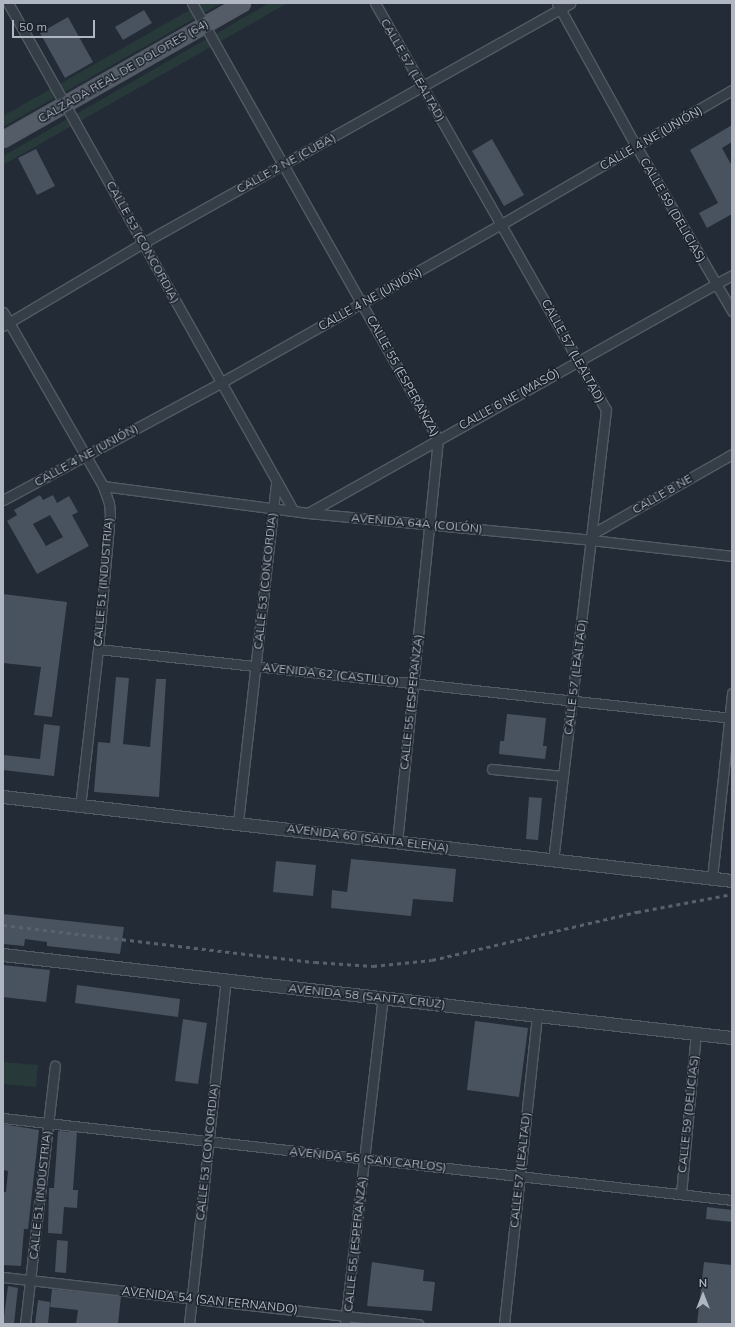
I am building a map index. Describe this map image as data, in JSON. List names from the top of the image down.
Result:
{
  "streets": {
    "main road": ["CALZADA REAL DE DOLORES (64)"],
    "street": [
      "CALLE 57 (LEALTAD)",
      "CALLE 4 NE (UNIÓN)",
      "CALLE 2 NE (CUBA)",
      "CALLE 59 (DELICIAS)",
      "CALLE 53 (CONCORDIA)",
      "CALLE 55 (ESPERANZA)",
      "CALLE 6 NE (MASÓ)",
      "CALLE 8 NE",
      "AVENIDA 64A (COLÓN)",
      "CALLE 51 (INDUSTRIA)",
      "AVENIDA 62 (CASTILLO)",
      "AVENIDA 60 (SANTA ELENA)",
      "AVENIDA 58 (SANTA CRUZ)",
      "AVENIDA 56 (SAN CARLOS)",
      "AVENIDA 54 (SAN FERNANDO)"
    ]
  },
  "crossings": [
    ["CALLE 57 (LEALTAD)", "CALLE 4 NE (UNIÓN)"],
    ["CALLE 57 (LEALTAD)", "CALLE 2 NE (CUBA)"],
    ["CALLE 57 (LEALTAD)", "CALLE 6 NE (MASÓ)"],
    ["CALLE 57 (LEALTAD)", "CALLE 8 NE"],
    ["CALLE 57 (LEALTAD)", "AVENIDA 64A (COLÓN)"],
    ["CALLE 57 (LEALTAD)", "AVENIDA 62 (CASTILLO)"],
    ["CALLE 57 (LEALTAD)", "AVENIDA 60 (SANTA ELENA)"],
    ["CALLE 57 (LEALTAD)", "AVENIDA 58 (SANTA CRUZ)"],
    ["CALLE 57 (LEALTAD)", "AVENIDA 56 (SAN CARLOS)"],
    ["CALZADA REAL DE DOLORES (64)", "CALLE 53 (CONCORDIA)"],
    ["CALZADA REAL DE DOLORES (64)", "CALLE 55 (ESPERANZA)"],
    ["CALLE 4 NE (UNIÓN)", "CALLE 59 (DELICIAS)"],
    ["CALLE 4 NE (UNIÓN)", "CALLE 53 (CONCORDIA)"],
    ["CALLE 4 NE (UNIÓN)", "CALLE 55 (ESPERANZA)"],
    ["CALLE 4 NE (UNIÓN)", "CALLE 51 (INDUSTRIA)"],
    ["CALLE 2 NE (CUBA)", "CALLE 59 (DELICIAS)"],
    ["CALLE 2 NE (CUBA)", "CALLE 53 (CONCORDIA)"],
    ["CALLE 2 NE (CUBA)", "CALLE 55 (ESPERANZA)"],
    ["CALLE 2 NE (CUBA)", "CALLE 51 (INDUSTRIA)"],
    ["CALLE 59 (DELICIAS)", "CALLE 6 NE (MASÓ)"],
    ["CALLE 59 (DELICIAS)", "AVENIDA 58 (SANTA CRUZ)"],
    ["CALLE 59 (DELICIAS)", "AVENIDA 56 (SAN CARLOS)"],
    ["CALLE 53 (CONCORDIA)", "AVENIDA 64A (COLÓN)"],
    ["CALLE 53 (CONCORDIA)", "AVENIDA 62 (CASTILLO)"],
    ["CALLE 53 (CONCORDIA)", "AVENIDA 60 (SANTA ELENA)"],
    ["CALLE 53 (CONCORDIA)", "AVENIDA 58 (SANTA CRUZ)"],
    ["CALLE 53 (CONCORDIA)", "AVENIDA 56 (SAN CARLOS)"],
    ["CALLE 53 (CONCORDIA)", "AVENIDA 54 (SAN FERNANDO)"],
    ["CALLE 55 (ESPERANZA)", "CALLE 6 NE (MASÓ)"],
    ["CALLE 55 (ESPERANZA)", "AVENIDA 64A (COLÓN)"],
    ["CALLE 55 (ESPERANZA)", "AVENIDA 62 (CASTILLO)"],
    ["CALLE 55 (ESPERANZA)", "AVENIDA 60 (SANTA ELENA)"],
    ["CALLE 55 (ESPERANZA)", "AVENIDA 58 (SANTA CRUZ)"],
    ["CALLE 55 (ESPERANZA)", "AVENIDA 56 (SAN CARLOS)"],
    ["CALLE 55 (ESPERANZA)", "AVENIDA 54 (SAN FERNANDO)"],
    ["CALLE 6 NE (MASÓ)", "AVENIDA 64A (COLÓN)"],
    ["CALLE 8 NE", "AVENIDA 64A (COLÓN)"],
    ["AVENIDA 64A (COLÓN)", "CALLE 51 (INDUSTRIA)"],
    ["CALLE 51 (INDUSTRIA)", "AVENIDA 62 (CASTILLO)"],
    ["CALLE 51 (INDUSTRIA)", "AVENIDA 60 (SANTA ELENA)"],
    ["CALLE 51 (INDUSTRIA)", "AVENIDA 56 (SAN CARLOS)"],
    ["CALLE 51 (INDUSTRIA)", "AVENIDA 54 (SAN FERNANDO)"]
  ],
  "scale_bar": "50 m",
  "north": "top"
}
